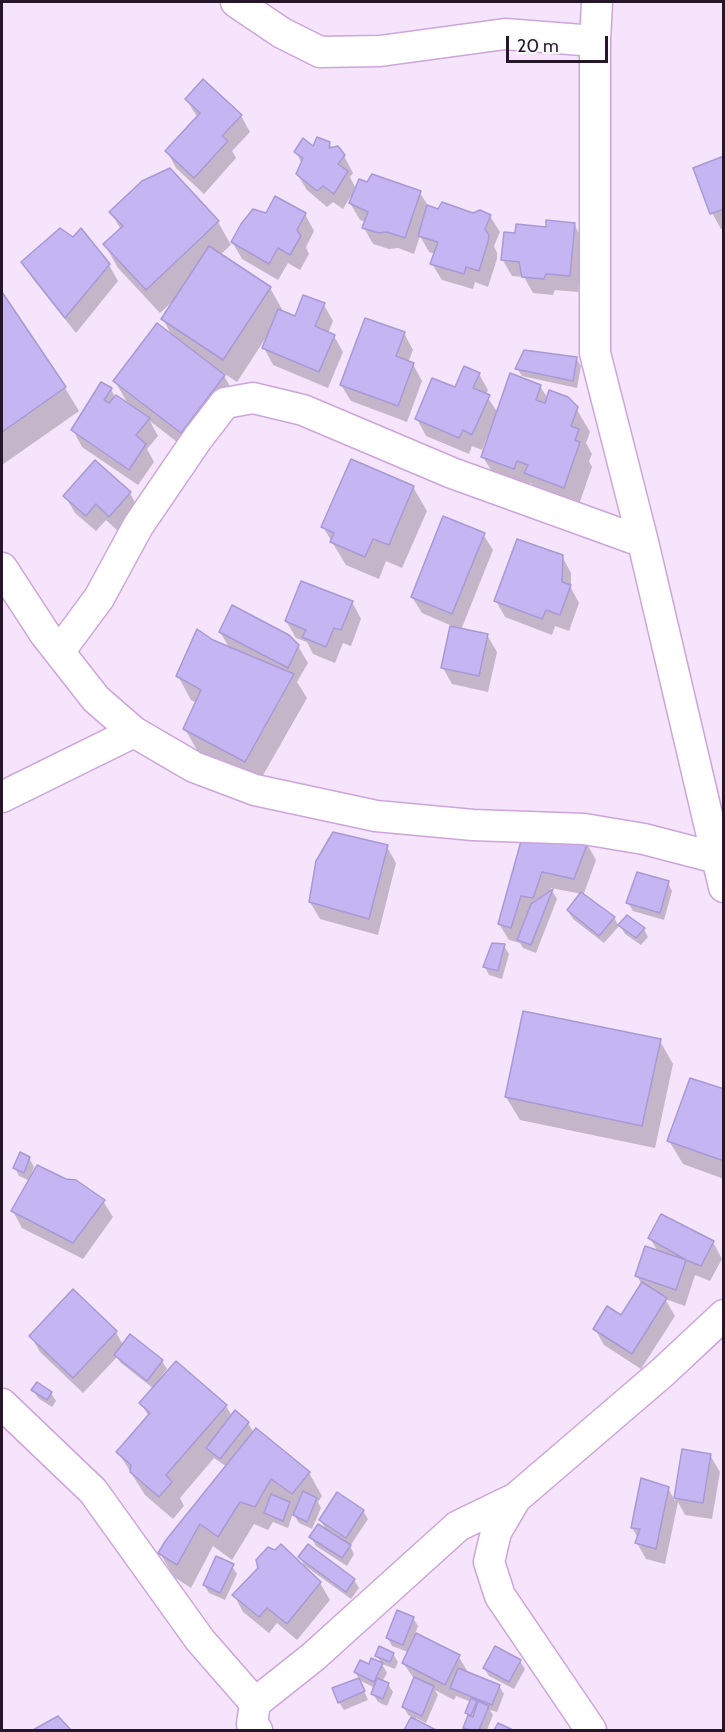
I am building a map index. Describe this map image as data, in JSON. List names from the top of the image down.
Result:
{
  "scale_bar": "20 m"
}
